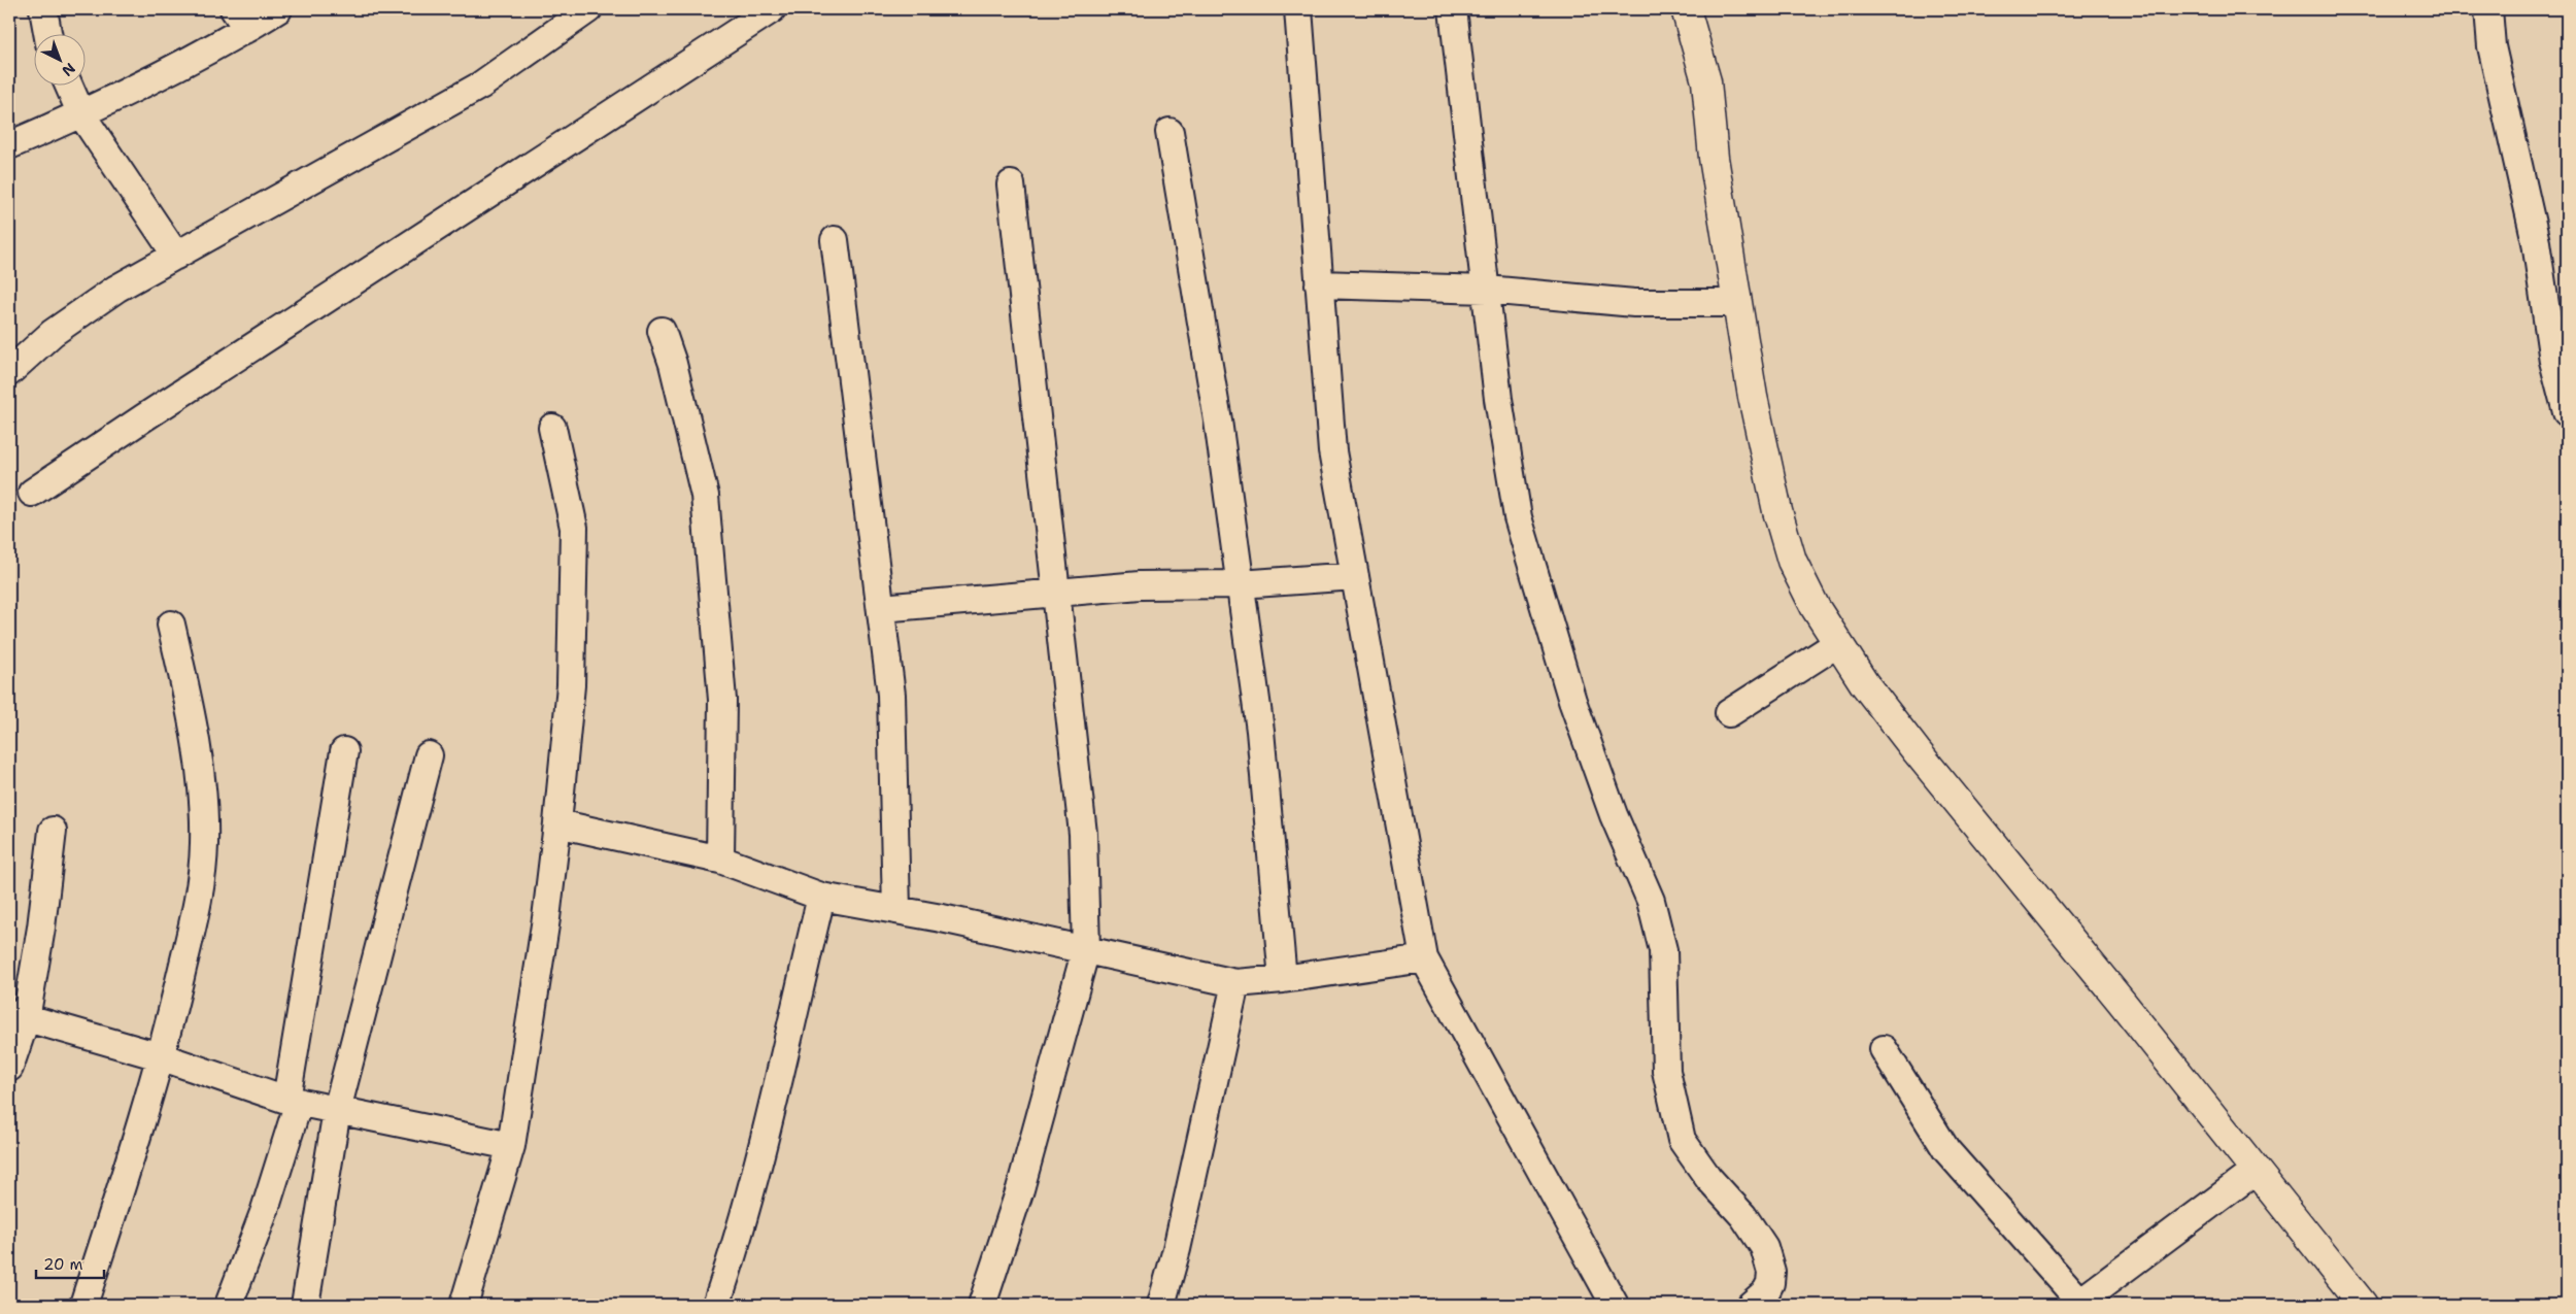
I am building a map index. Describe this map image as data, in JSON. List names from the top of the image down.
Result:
{
  "scale_bar": "20 m",
  "north": "bottom right"
}
